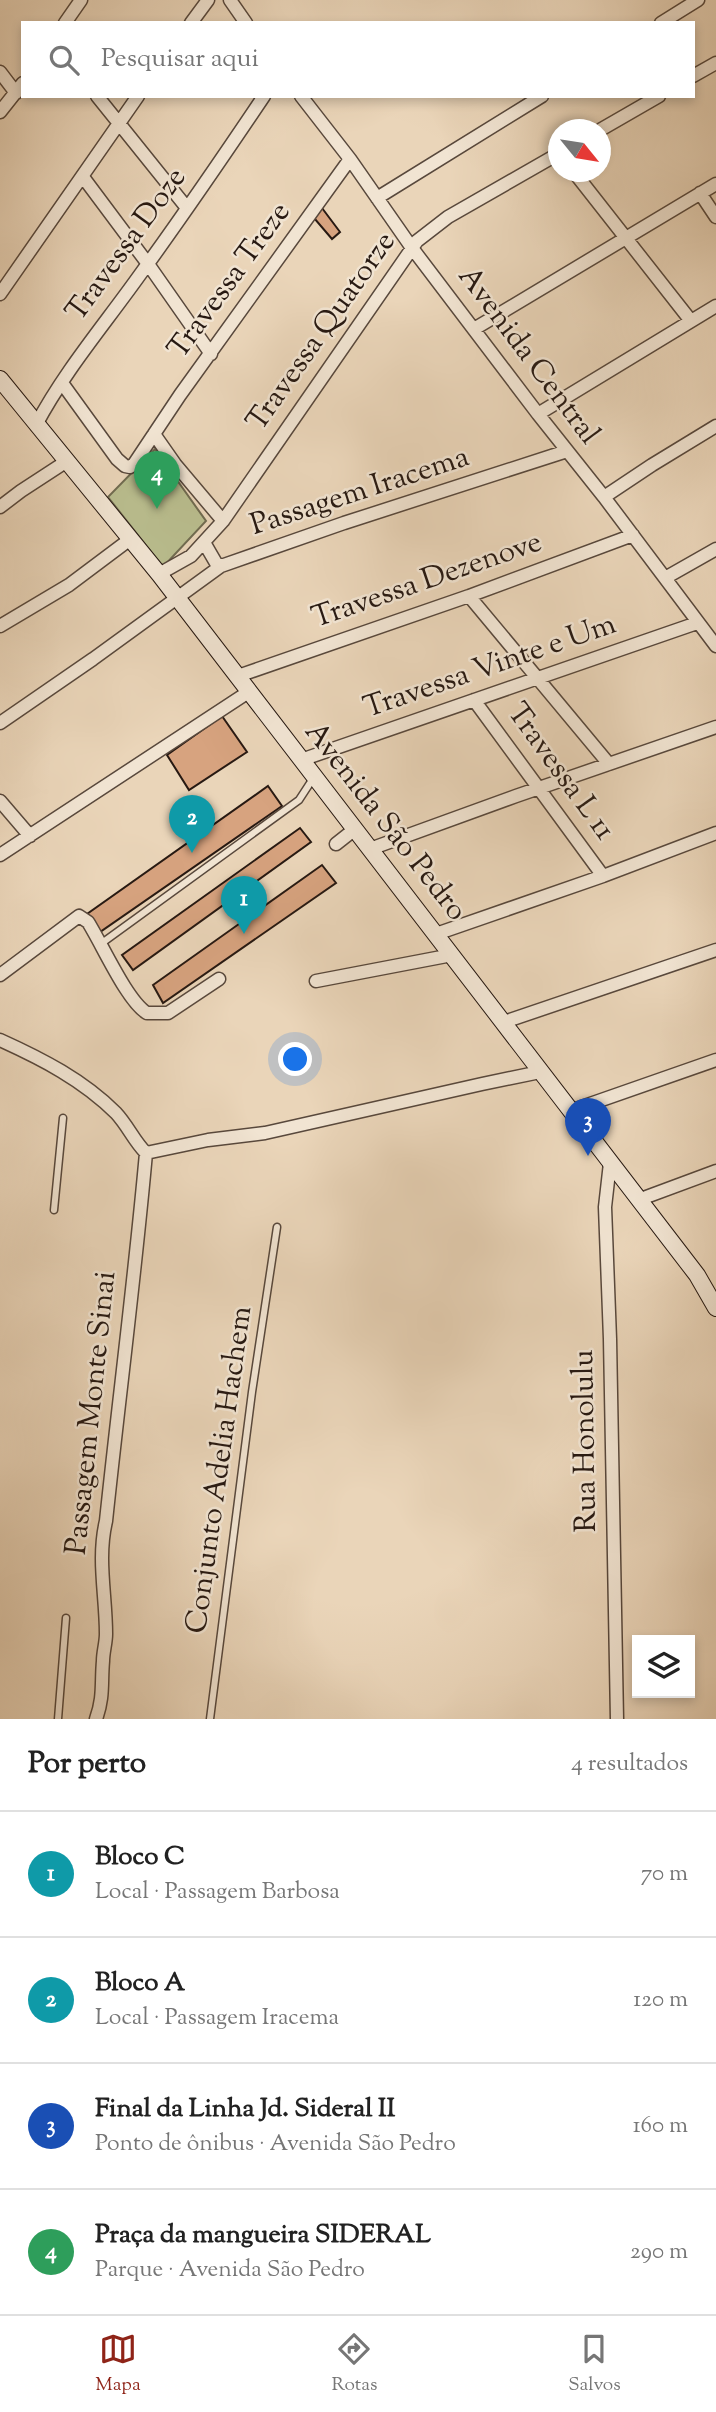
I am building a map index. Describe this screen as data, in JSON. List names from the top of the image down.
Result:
{
  "streets": {
    "main road": ["Avenida São Pedro"],
    "street": [
      "Travessa Doze",
      "Travessa Treze",
      "Travessa Quatorze",
      "Avenida Central",
      "Passagem Iracema",
      "Travessa Dezenove",
      "Travessa Vinte e Um",
      "Travessa L 11",
      "Passagem Monte Sinai",
      "Rua Honolulu"
    ],
    "lane": ["Conjunto Adelia Hachem"]
  },
  "crossings": [
    ["Travessa Doze", "Travessa Treze"],
    ["Travessa Doze", "Avenida São Pedro"],
    ["Travessa Treze", "Avenida Central"],
    ["Travessa Quatorze", "Avenida Central"],
    ["Travessa Quatorze", "Avenida São Pedro"],
    ["Avenida Central", "Passagem Iracema"],
    ["Avenida Central", "Travessa Dezenove"],
    ["Avenida Central", "Travessa Vinte e Um"],
    ["Passagem Iracema", "Avenida São Pedro"],
    ["Travessa Dezenove", "Avenida São Pedro"],
    ["Travessa Vinte e Um", "Travessa L 11"],
    ["Travessa Vinte e Um", "Avenida São Pedro"],
    ["Avenida São Pedro", "Rua Honolulu"]
  ],
  "north": "bottom right",
  "page": {
    "search": "Pesquisar aqui",
    "pins": [
      "4",
      "2",
      "1",
      "3"
    ],
    "heading": ["Por perto", "4 resultados"],
    "list": [
      {
        "mark": "1",
        "name": "Bloco C",
        "note": "Local · Passagem Barbosa",
        "value": "70 m"
      },
      {
        "mark": "2",
        "name": "Bloco A",
        "note": "Local · Passagem Iracema",
        "value": "120 m"
      },
      {
        "mark": "3",
        "name": "Final da Linha Jd. Sideral II",
        "note": "Ponto de ônibus · Avenida São Pedro",
        "value": "160 m"
      },
      {
        "mark": "4",
        "name": "Praça da mangueira SIDERAL",
        "note": "Parque · Avenida São Pedro",
        "value": "290 m"
      }
    ],
    "nav": ["Mapa", "Rotas", "Salvos"]
  }
}
